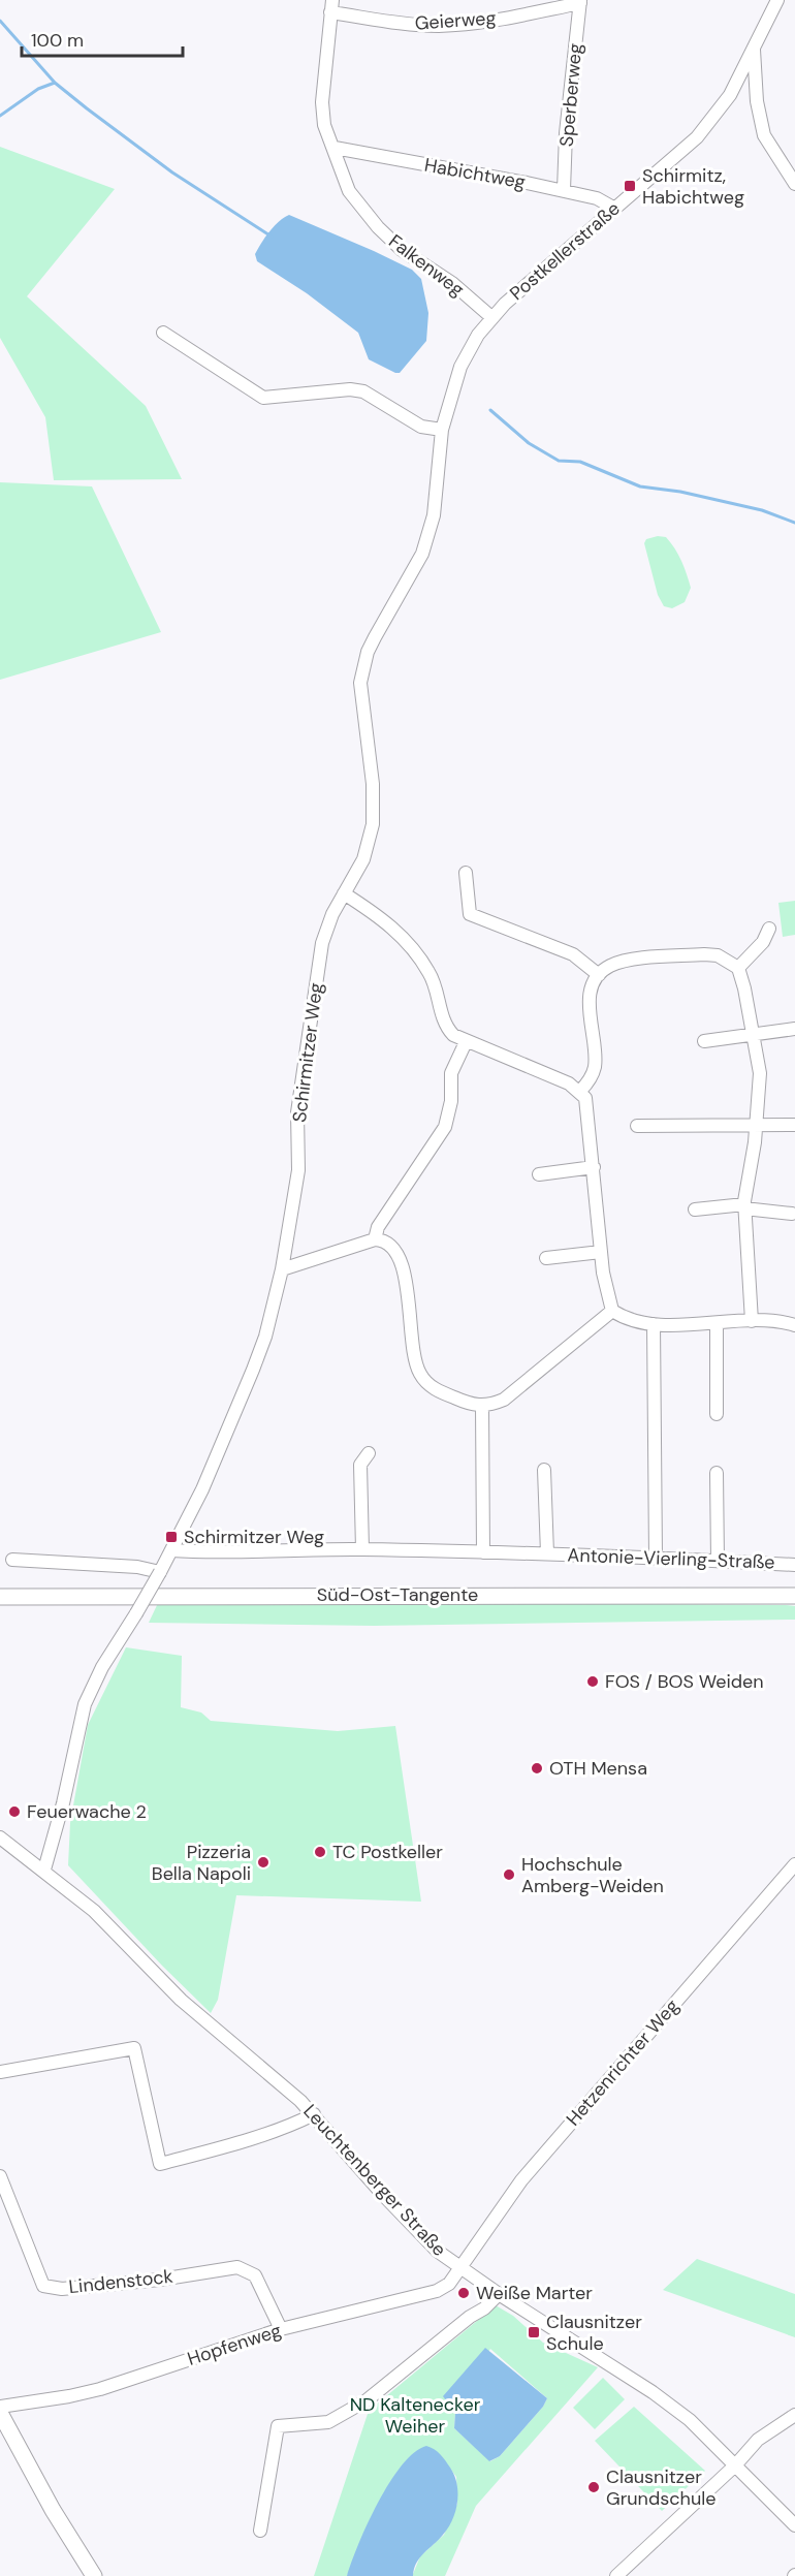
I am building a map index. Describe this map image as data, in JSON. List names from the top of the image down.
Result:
{
  "streets": {
    "main road": ["Süd-Ost-Tangente"],
    "street": [
      "Geierweg",
      "Sperberweg",
      "Habichtweg",
      "Postkellerstraße",
      "Falkenweg",
      "Schirmitzer Weg",
      "Antonie-Vierling-Straße",
      "Hetzenrichter Weg",
      "Leuchtenberger Straße",
      "Lindenstock",
      "Hopfenweg"
    ]
  },
  "crossings": [
    ["Geierweg", "Sperberweg"],
    ["Geierweg", "Falkenweg"],
    ["Sperberweg", "Habichtweg"],
    ["Habichtweg", "Postkellerstraße"],
    ["Habichtweg", "Falkenweg"],
    ["Postkellerstraße", "Falkenweg"],
    ["Postkellerstraße", "Schirmitzer Weg"],
    ["Schirmitzer Weg", "Antonie-Vierling-Straße"],
    ["Schirmitzer Weg", "Leuchtenberger Straße"],
    ["Hetzenrichter Weg", "Leuchtenberger Straße"],
    ["Hetzenrichter Weg", "Hopfenweg"],
    ["Leuchtenberger Straße", "Hopfenweg"],
    ["Lindenstock", "Hopfenweg"]
  ],
  "parks": ["ND Kaltenecker Weiher"],
  "places": {
    "transit": ["Schirmitz, Habichtweg", "Schirmitzer Weg", "Clausnitzer Schule"],
    "other": [
      "FOS / BOS Weiden",
      "OTH Mensa",
      "Feuerwache 2",
      "TC Postkeller",
      "Pizzeria Bella Napoli",
      "Hochschule Amberg-Weiden",
      "Weiße Marter",
      "Clausnitzer Grundschule"
    ]
  },
  "scale_bar": "100 m"
}
